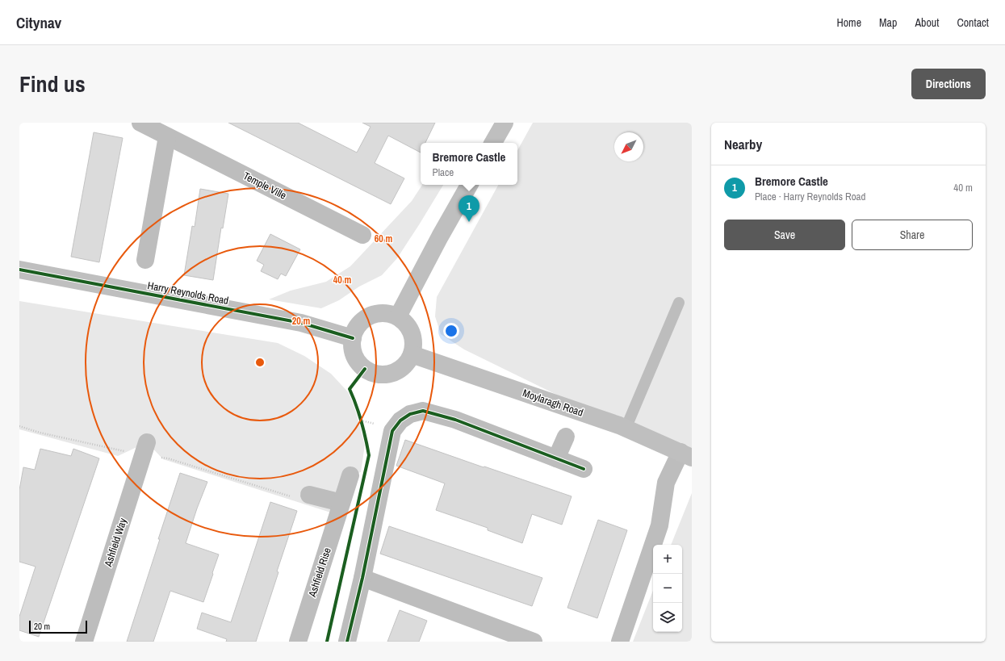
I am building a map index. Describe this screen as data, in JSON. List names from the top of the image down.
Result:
{
  "streets": {
    "street": [
      "Temple Ville",
      "Harry Reynolds Road",
      "Moylaragh Road",
      "Ashfield Way",
      "Ashfield Rise"
    ]
  },
  "crossings": [
    ["Harry Reynolds Road", "Moylaragh Road"]
  ],
  "scale_bar": "20 m",
  "north": "bottom left",
  "page": {
    "header": "Citynav",
    "nav": [
      "Home",
      "Map",
      "About",
      "Contact"
    ],
    "title": "Find us",
    "buttons": [
      "Directions",
      ["Save", "Share"]
    ],
    "heading": "Nearby",
    "popup": ["Bremore Castle", "Place"],
    "list": [
      {
        "mark": "1",
        "name": "Bremore Castle",
        "note": "Place · Harry Reynolds Road",
        "value": "40 m"
      }
    ],
    "pins": "1",
    "map_buttons": ["+", "−"],
    "scale": "20 m"
  },
  "rings": ["60 m", "40 m", "20 m"]
}
